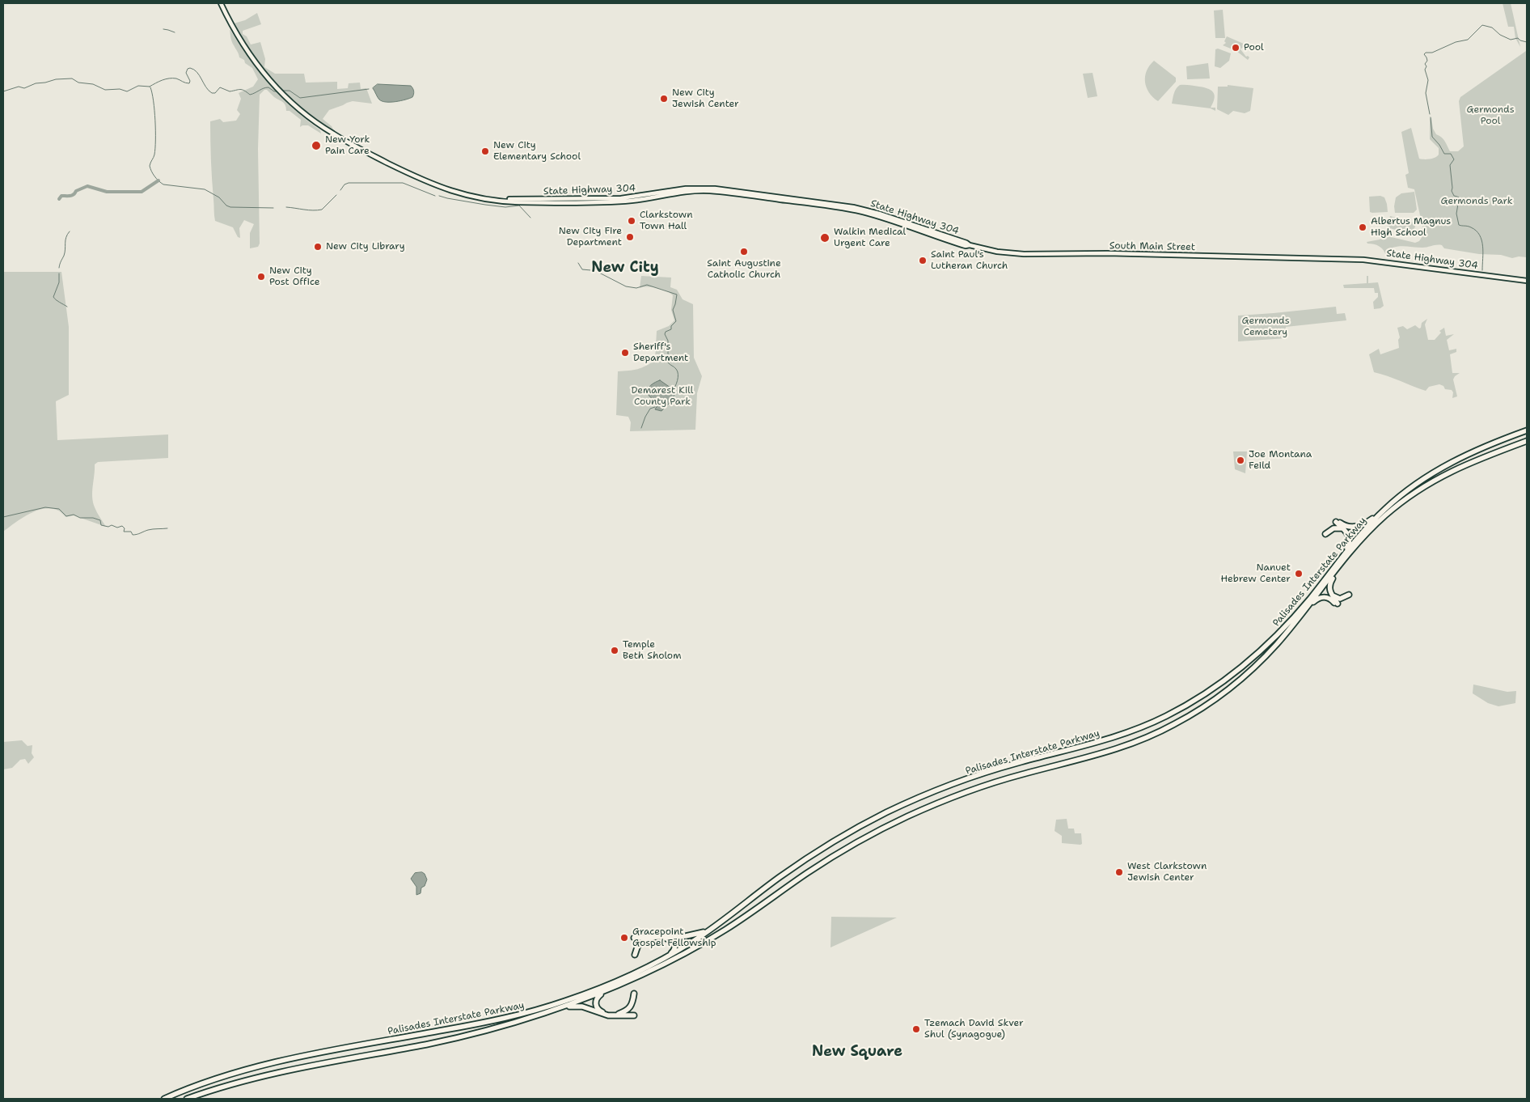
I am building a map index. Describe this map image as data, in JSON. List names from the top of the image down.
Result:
{
  "streets": {
    "highway": ["Palisades Interstate Parkway"],
    "main road": ["State Highway 304", "South Main Street"]
  },
  "crossings": [
    ["State Highway 304", "South Main Street"]
  ],
  "districts": ["New City", "New Square"],
  "parks": [
    "Germonds Pool",
    "Germonds Park",
    "Germonds Cemetery",
    "Demarest Kill County Park"
  ],
  "places": [
    "Pool",
    "New City Jewish Center",
    "New York Pain Care",
    "New City Elementary School",
    "Clarkstown Town Hall",
    "Albertus Magnus High School",
    "New City Fire Department",
    "Walkin Medical Urgent Care",
    "New City Library",
    "Saint Augustine Catholic Church",
    "Saint Paul's Lutheran Church",
    "New City Post Office",
    "Sheriff's Department",
    "Joe Montana Feild",
    "Nanuet Hebrew Center",
    "Temple Beth Sholom",
    "West Clarkstown Jewish Center",
    "Gracepoint Gospel Fellowship",
    "Tzemach David Skver Shul (Synagogue)"
  ]
}
